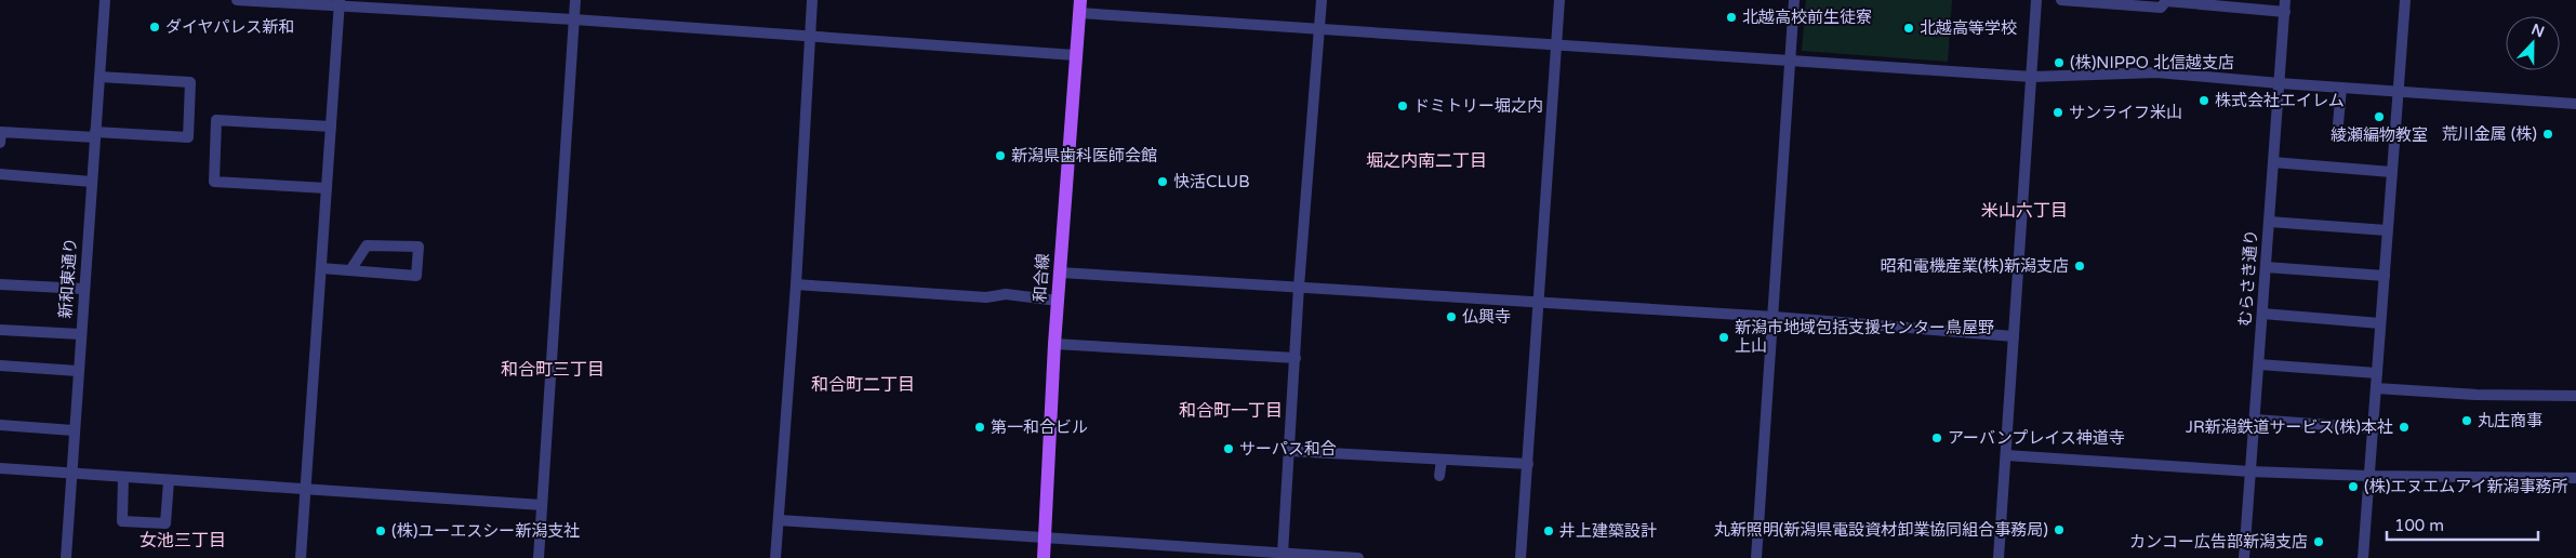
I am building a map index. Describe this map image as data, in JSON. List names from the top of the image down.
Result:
{
  "streets": {
    "main road": ["和合線"],
    "street": ["新和東通り", "むらさき通り"]
  },
  "districts": [
    "堀之内南二丁目",
    "米山六丁目",
    "和合町三丁目",
    "和合町二丁目",
    "和合町一丁目",
    "女池三丁目"
  ],
  "places": [
    "北越高校前生徒寮",
    "ダイヤパレス新和",
    "北越高等学校",
    "(株)NIPPO 北信越支店",
    "株式会社エイレム",
    "ドミトリー堀之内",
    "サンライフ米山",
    "綾瀬編物教室",
    "荒川金属 (株)",
    "新潟県歯科医師会館",
    "快活CLUB",
    "昭和電機産業(株)新潟支店",
    "仏興寺",
    "新潟市地域包括支援センター鳥屋野 上山",
    "丸庄商事",
    "第一和合ビル",
    "JR新潟鉄道サービス(株)本社",
    "アーバンプレイス神道寺",
    "サーパス和合",
    "(株)エヌエムアイ新潟事務所",
    "丸新照明(新潟県電設資材卸業協同組合事務局)",
    "(株)ユーエスシー新潟支社",
    "井上建築設計",
    "カンコー広告部新潟支店"
  ],
  "scale_bar": "100 m",
  "north": "top"
}
